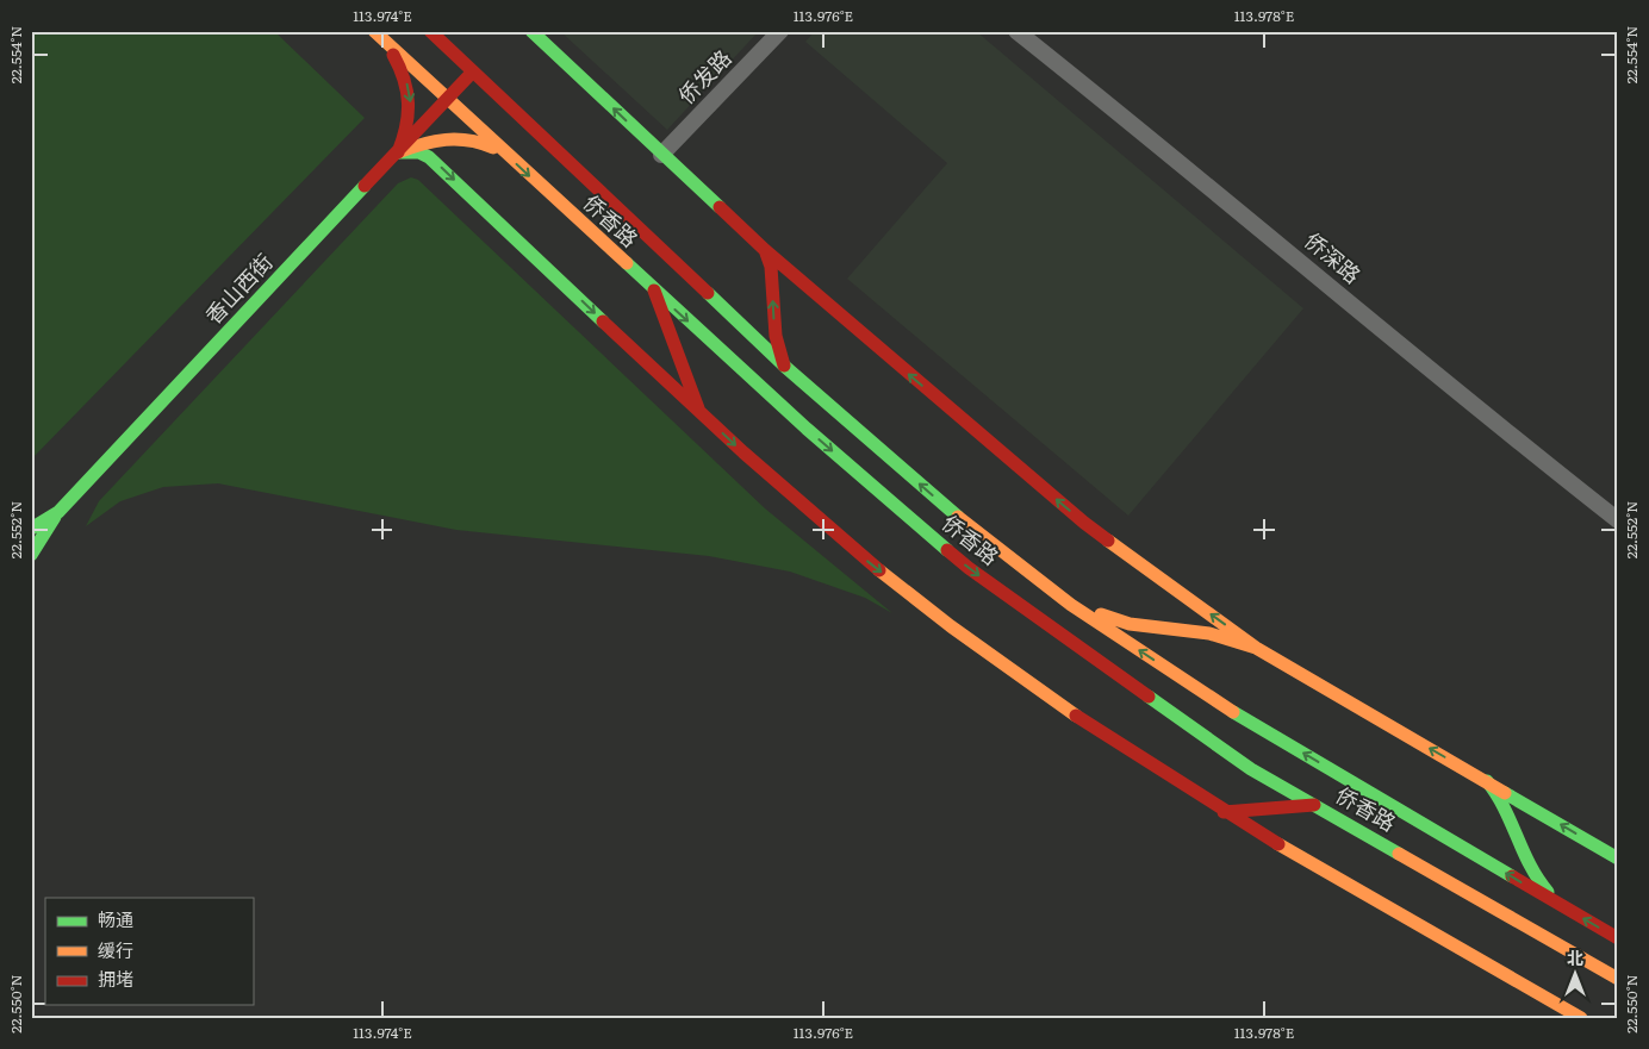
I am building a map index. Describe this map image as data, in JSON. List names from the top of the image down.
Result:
{
  "streets": {
    "main road": ["侨香路", "香山西街"],
    "street": ["侨发路", "侨深路"]
  },
  "crossings": [
    ["侨香路", "香山西街"]
  ],
  "legend": ["畅通", "缓行", "拥堵"],
  "north": "top",
  "coordinates": [
    "113.974°E",
    "113.976°E",
    "113.978°E",
    "22.554°N",
    "22.552°N",
    "22.550°N"
  ]
}
